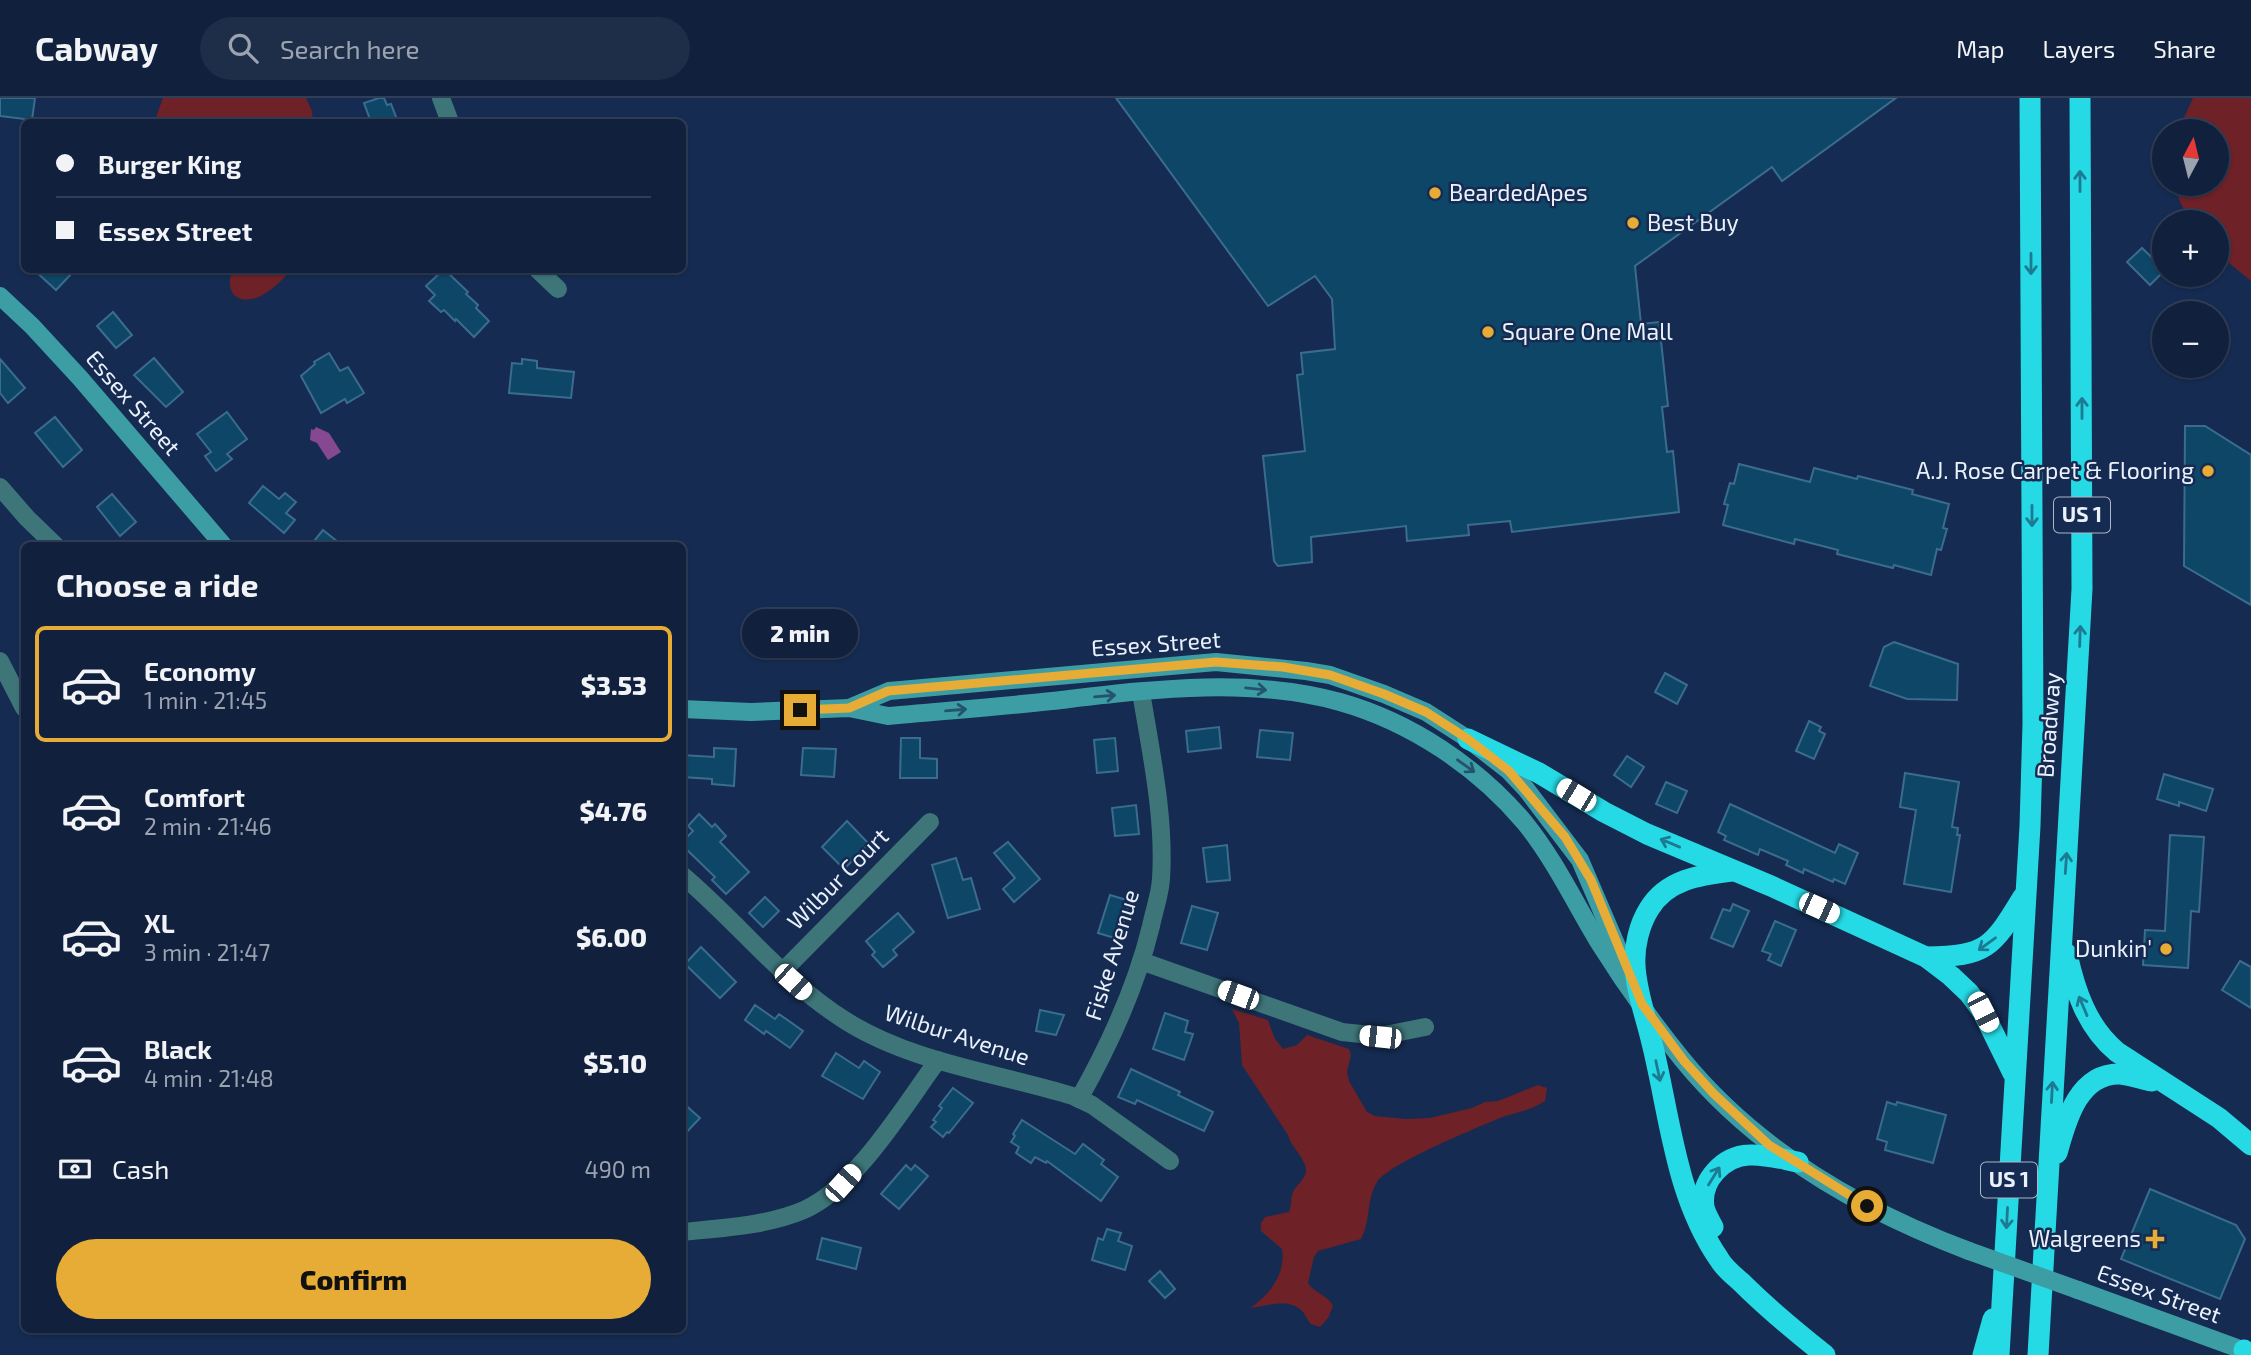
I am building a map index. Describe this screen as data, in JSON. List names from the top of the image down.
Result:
{
  "streets": {
    "highway": ["US 1", "Broadway"],
    "main road": ["Essex Street"],
    "street": ["Wilbur Court", "Fiske Avenue", "Wilbur Avenue"]
  },
  "crossings": [
    ["Essex Street", "Fiske Avenue"],
    ["Wilbur Court", "Wilbur Avenue"],
    ["Fiske Avenue", "Wilbur Avenue"]
  ],
  "places": {
    "other": [
      "BeardedApes",
      "Best Buy",
      "Square One Mall",
      "A.J. Rose Carpet & Flooring",
      "Dunkin'"
    ],
    "health": ["Walgreens"]
  },
  "north": "top",
  "page": {
    "header": "Cabway",
    "search": "Search here",
    "nav": ["Map", "Layers", "Share"],
    "map_buttons": ["+", "−"],
    "banner": ["Burger King", "Essex Street"],
    "heading": "Choose a ride",
    "bubble": "2 min",
    "list": [
      {
        "name": "Economy",
        "note": "1 min · 21:45",
        "value": "$3.53"
      },
      {
        "name": "Comfort",
        "note": "2 min · 21:46",
        "value": "$4.76"
      },
      {
        "name": "XL",
        "note": "3 min · 21:47",
        "value": "$6.00"
      },
      {
        "name": "Black",
        "note": "4 min · 21:48",
        "value": "$5.10"
      }
    ],
    "pay": ["Cash", "490 m"],
    "buttons": "Confirm"
  }
}
